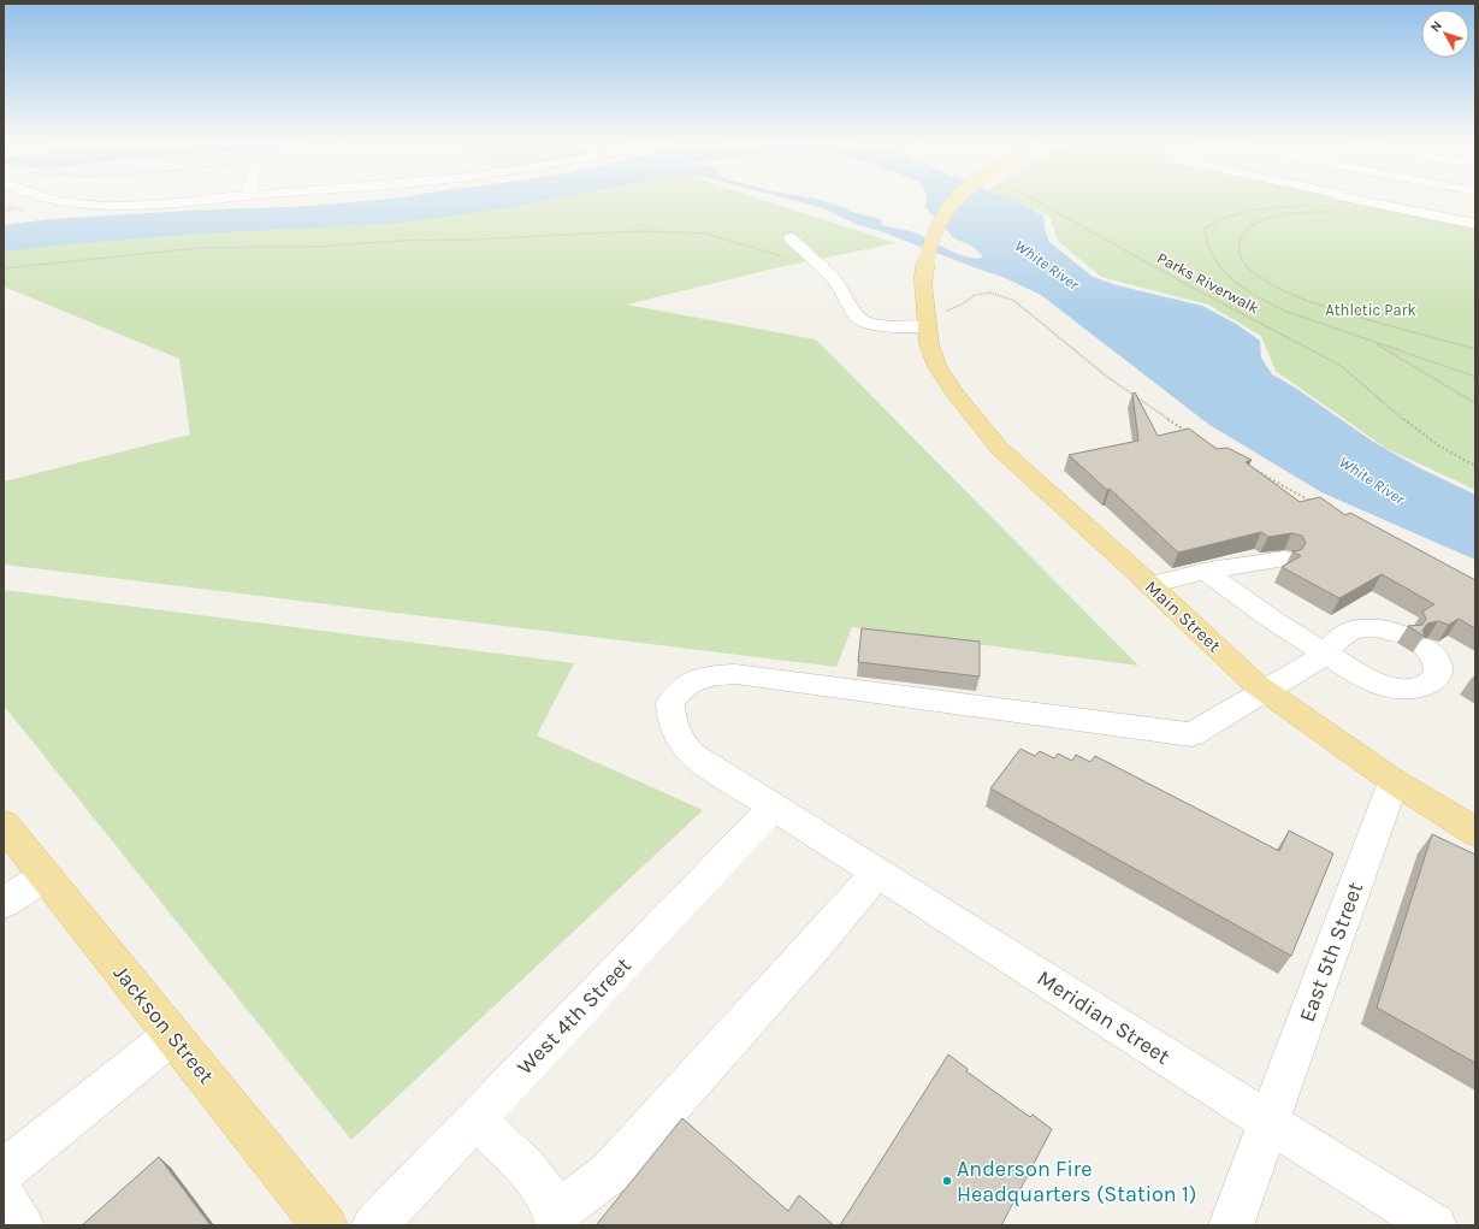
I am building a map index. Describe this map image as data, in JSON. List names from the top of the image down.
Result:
{
  "streets": {
    "main road": ["Main Street", "Jackson Street"],
    "street": ["East 5th Street", "West 4th Street", "Meridian Street"],
    "path": ["Parks Riverwalk"]
  },
  "crossings": [
    ["Main Street", "East 5th Street"],
    ["Main Street", "Meridian Street"],
    ["East 5th Street", "Meridian Street"],
    ["West 4th Street", "Meridian Street"]
  ],
  "water": ["White River"],
  "parks": ["Athletic Park"],
  "places": ["Anderson Fire Headquarters (Station 1)"],
  "north": "top left"
}
